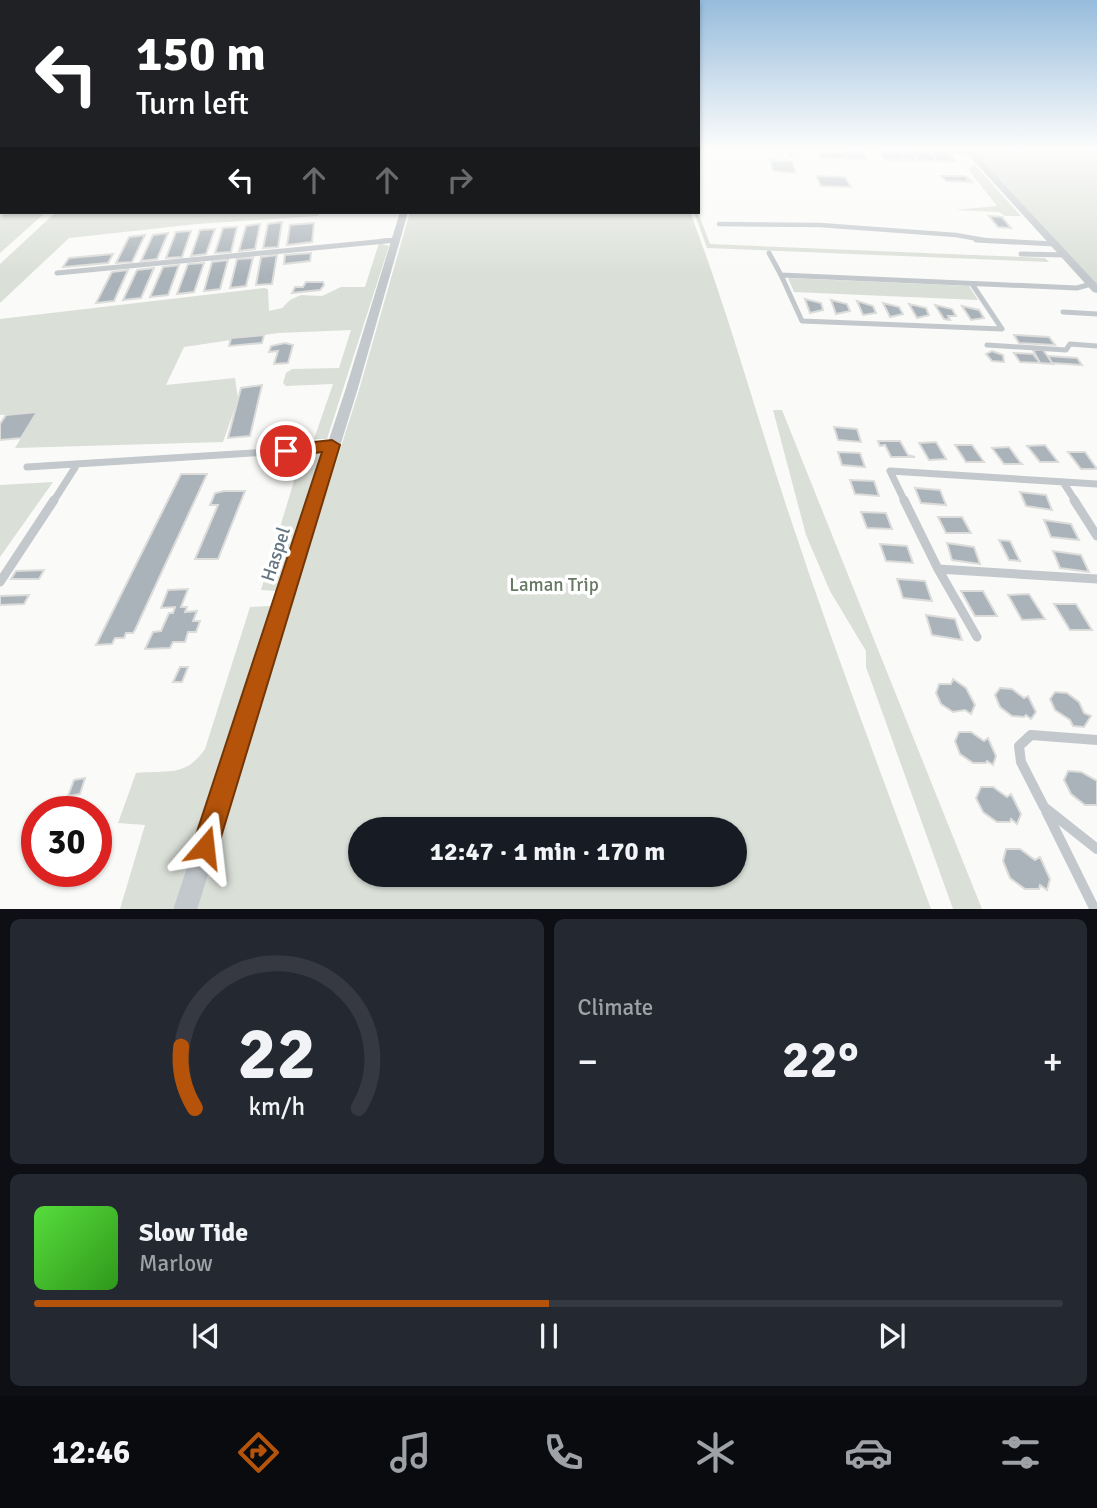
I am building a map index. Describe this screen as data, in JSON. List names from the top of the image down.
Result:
{
  "streets": {
    "street": ["Haspel"]
  },
  "parks": ["Laman Trip"],
  "page": {
    "turn": ["150 m", "Turn left"],
    "limit": "30",
    "trip": "12:47 · 1 min · 170 m",
    "tile": "Climate",
    "heat": ["−", "22°", "+"],
    "song": ["Slow Tide", "Marlow"],
    "tabs": "12:46",
    "gauge": ["22", "km/h"]
  }
}
